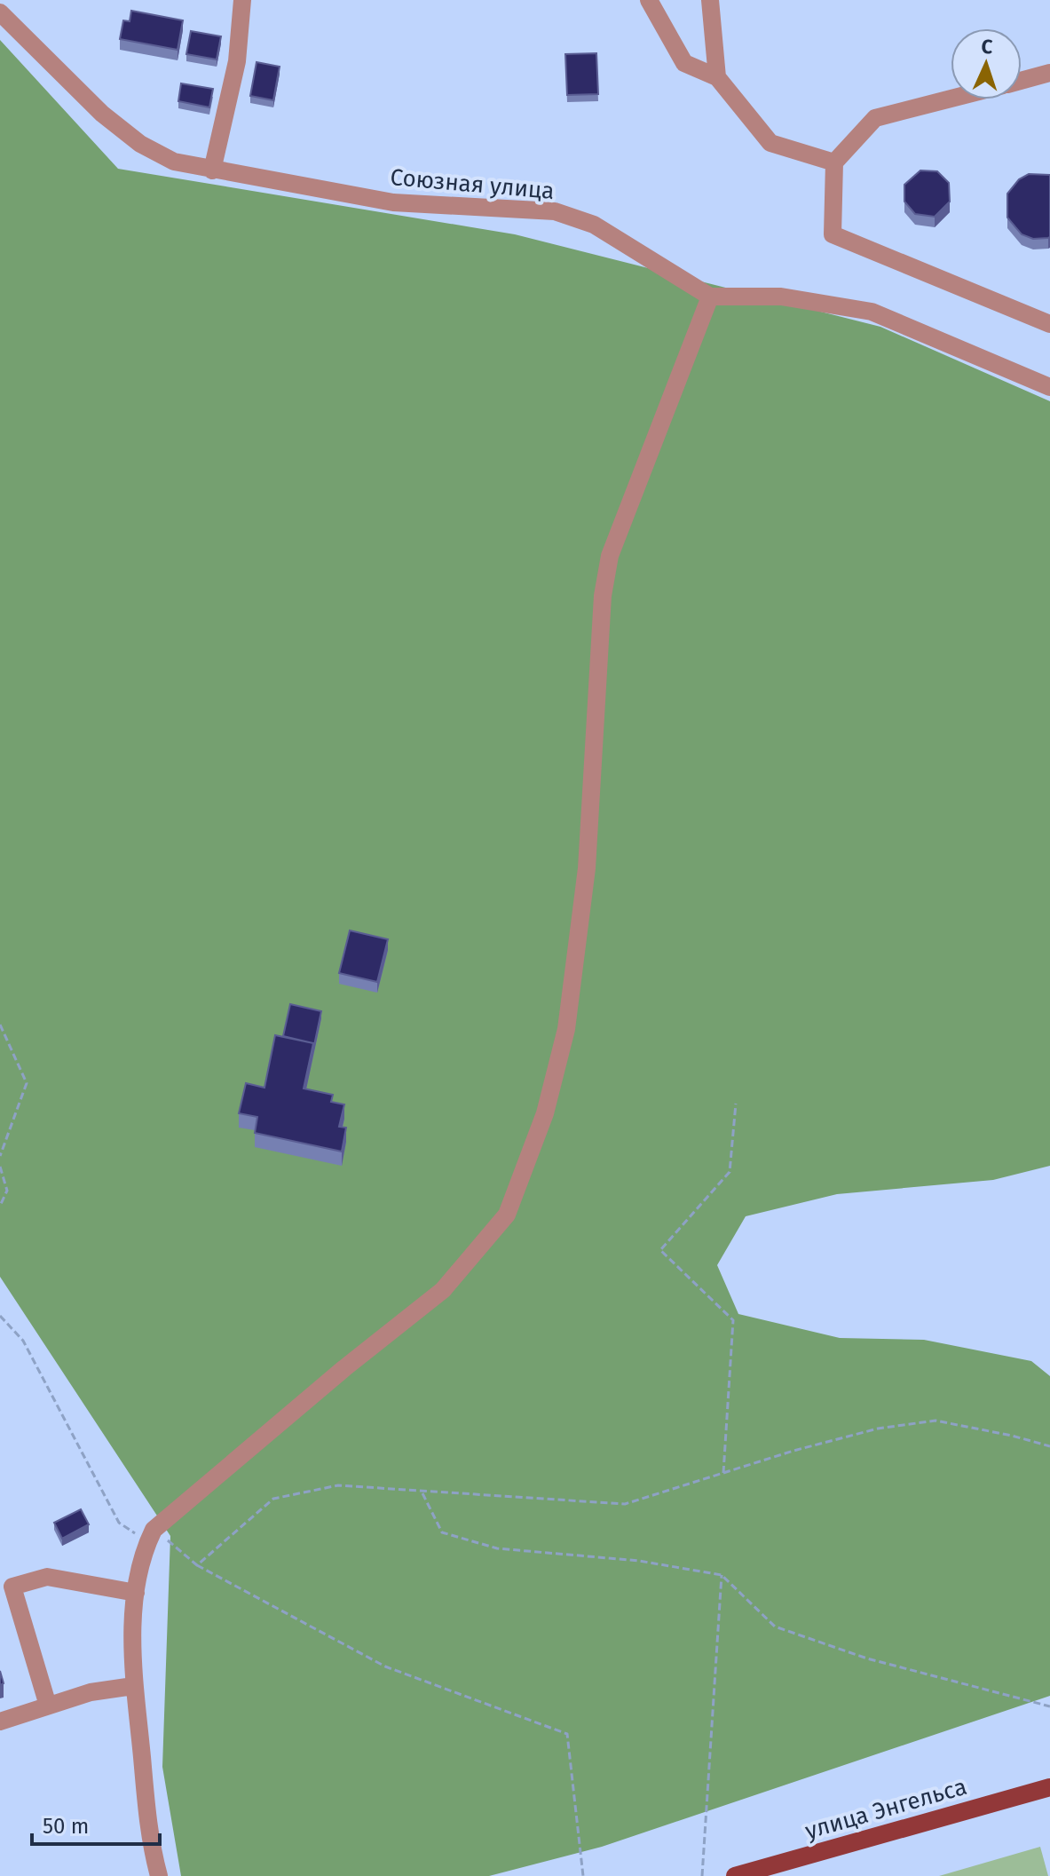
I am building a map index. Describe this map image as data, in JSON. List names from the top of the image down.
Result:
{
  "streets": {
    "main road": ["улица Энгельса"],
    "street": ["Союзная улица"]
  },
  "scale_bar": "50 m",
  "north": "top"
}
